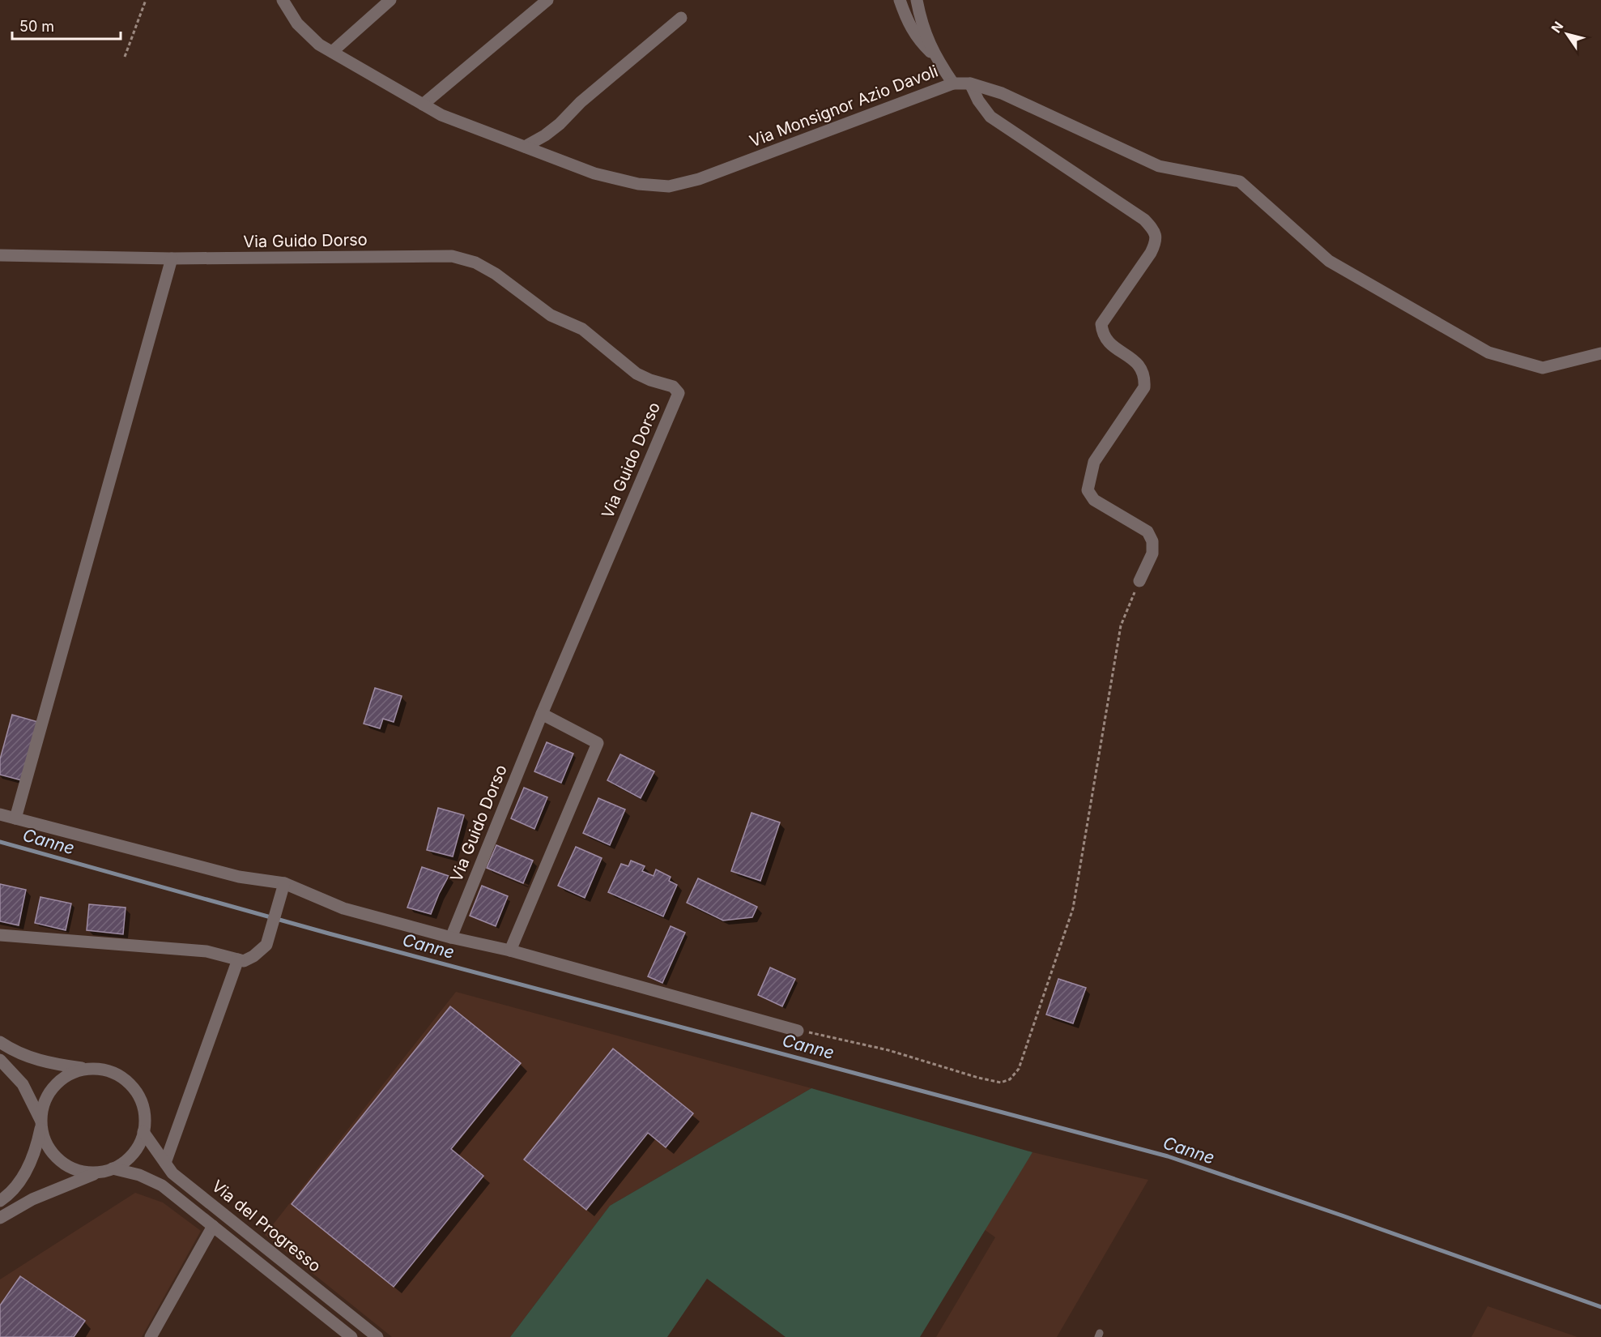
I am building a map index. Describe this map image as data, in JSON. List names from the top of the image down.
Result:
{
  "streets": {
    "street": ["Via Monsignor Azio Davoli", "Via Guido Dorso", "Via del Progresso"]
  },
  "water": ["Canne"],
  "scale_bar": "50 m",
  "north": "top left"
}
